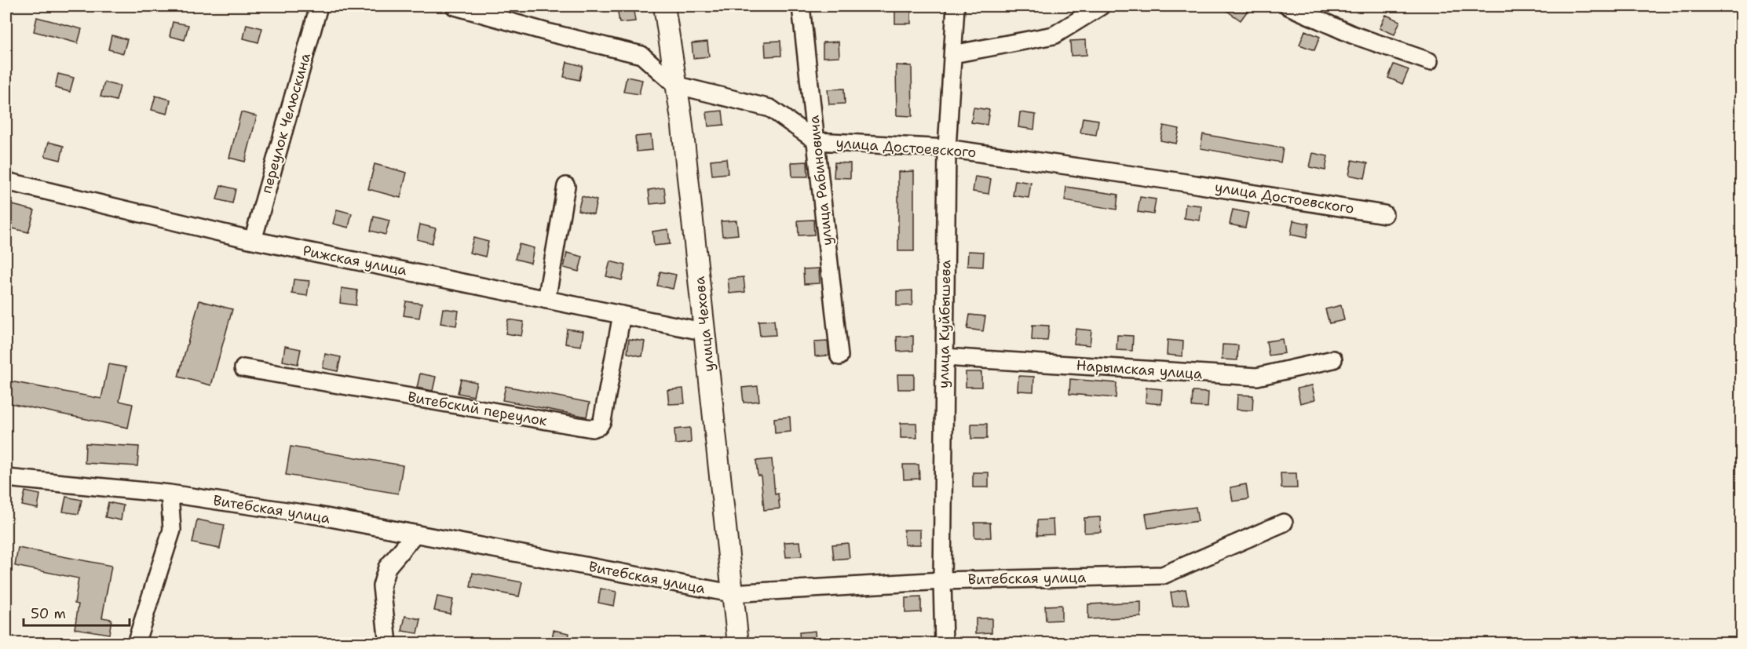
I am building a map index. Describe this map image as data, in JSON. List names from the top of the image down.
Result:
{
  "streets": {
    "street": [
      "переулок Челюскина",
      "улица Достоевского",
      "улица Рабиновича",
      "Рижская улица",
      "улица Чехова",
      "улица Куйбышева",
      "Нарымская улица",
      "Витебский переулок",
      "Витебская улица"
    ]
  },
  "crossings": [
    ["переулок Челюскина", "Рижская улица"],
    ["улица Достоевского", "улица Рабиновича"],
    ["улица Достоевского", "улица Чехова"],
    ["улица Достоевского", "улица Куйбышева"],
    ["Рижская улица", "улица Чехова"],
    ["Рижская улица", "Витебский переулок"],
    ["улица Чехова", "Витебская улица"],
    ["улица Куйбышева", "Нарымская улица"],
    ["улица Куйбышева", "Витебская улица"]
  ],
  "scale_bar": "50 m"
}
